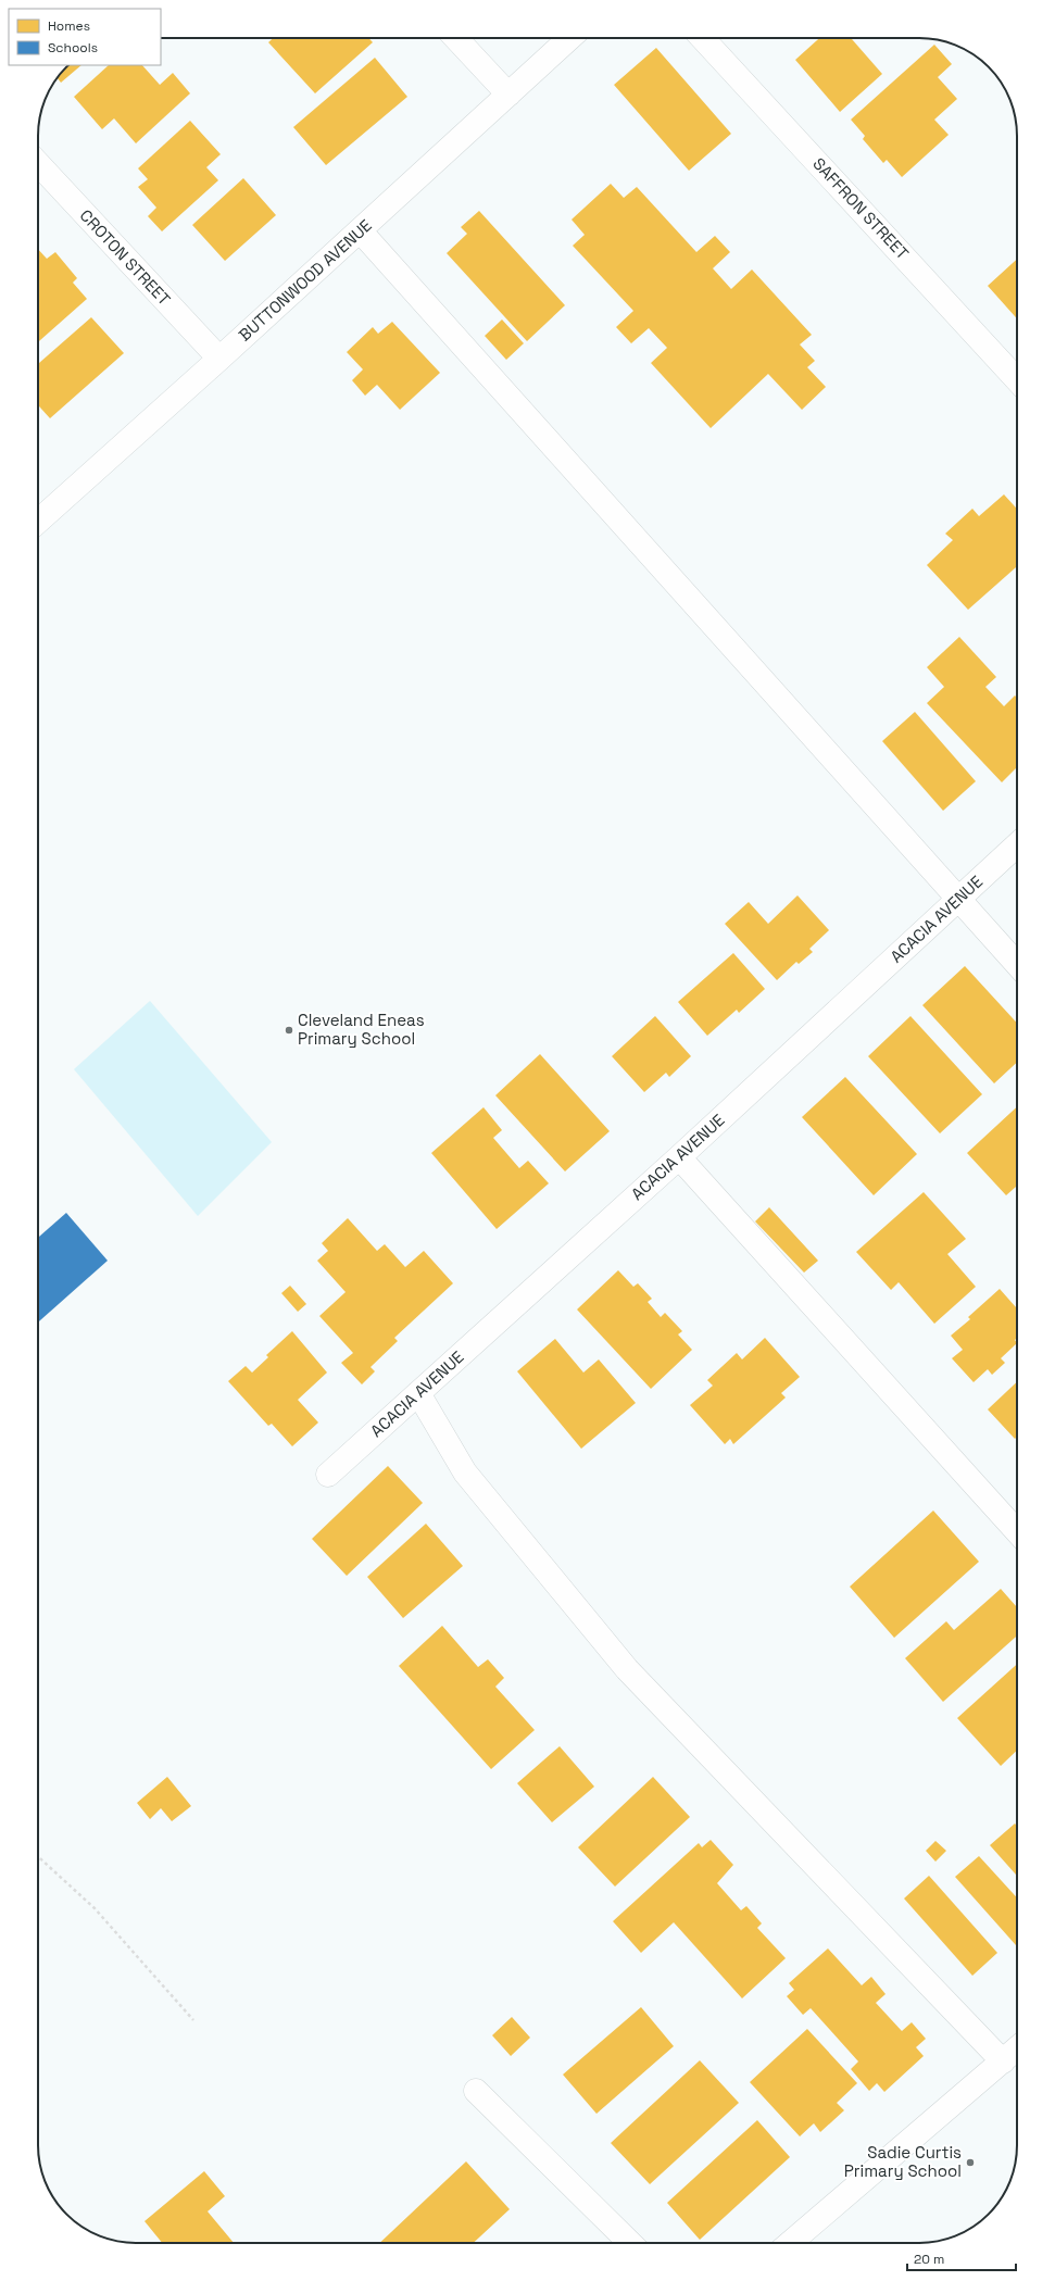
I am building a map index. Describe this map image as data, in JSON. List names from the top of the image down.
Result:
{
  "streets": {
    "street": [
      "SAFFRON STREET",
      "CROTON STREET",
      "BUTTONWOOD AVENUE",
      "ACACIA AVENUE"
    ]
  },
  "crossings": [
    ["CROTON STREET", "BUTTONWOOD AVENUE"]
  ],
  "places": ["Cleveland Eneas Primary School", "Sadie Curtis Primary School"],
  "legend": ["Homes", "Schools"],
  "scale_bar": "20 m"
}
